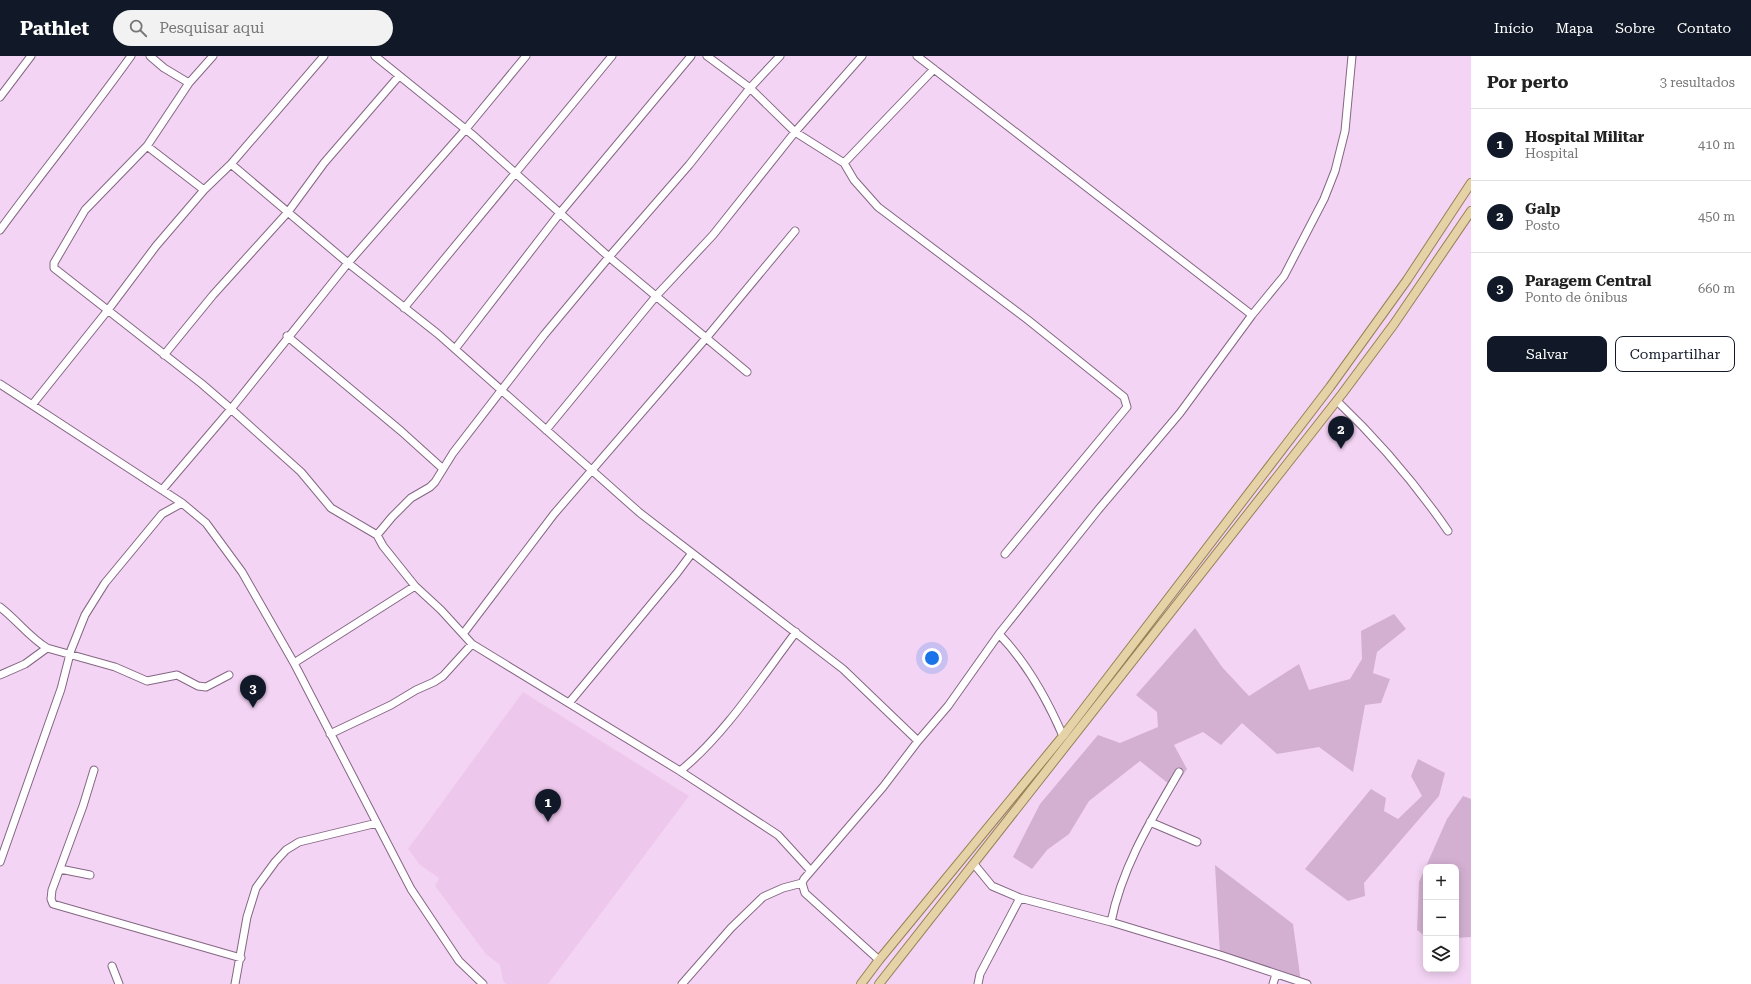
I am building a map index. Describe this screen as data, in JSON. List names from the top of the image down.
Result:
{
  "page": {
    "header": "Pathlet",
    "search": "Pesquisar aqui",
    "nav": [
      "Início",
      "Mapa",
      "Sobre",
      "Contato"
    ],
    "heading": ["Por perto", "3 resultados"],
    "list": [
      {
        "mark": "1",
        "name": "Hospital Militar",
        "note": "Hospital",
        "value": "410 m"
      },
      {
        "mark": "2",
        "name": "Galp",
        "note": "Posto",
        "value": "450 m"
      },
      {
        "mark": "3",
        "name": "Paragem Central",
        "note": "Ponto de ônibus",
        "value": "660 m"
      }
    ],
    "buttons": ["Salvar", "Compartilhar"],
    "pins": ["2", "3", "1"],
    "map_buttons": ["+", "−"]
  }
}
